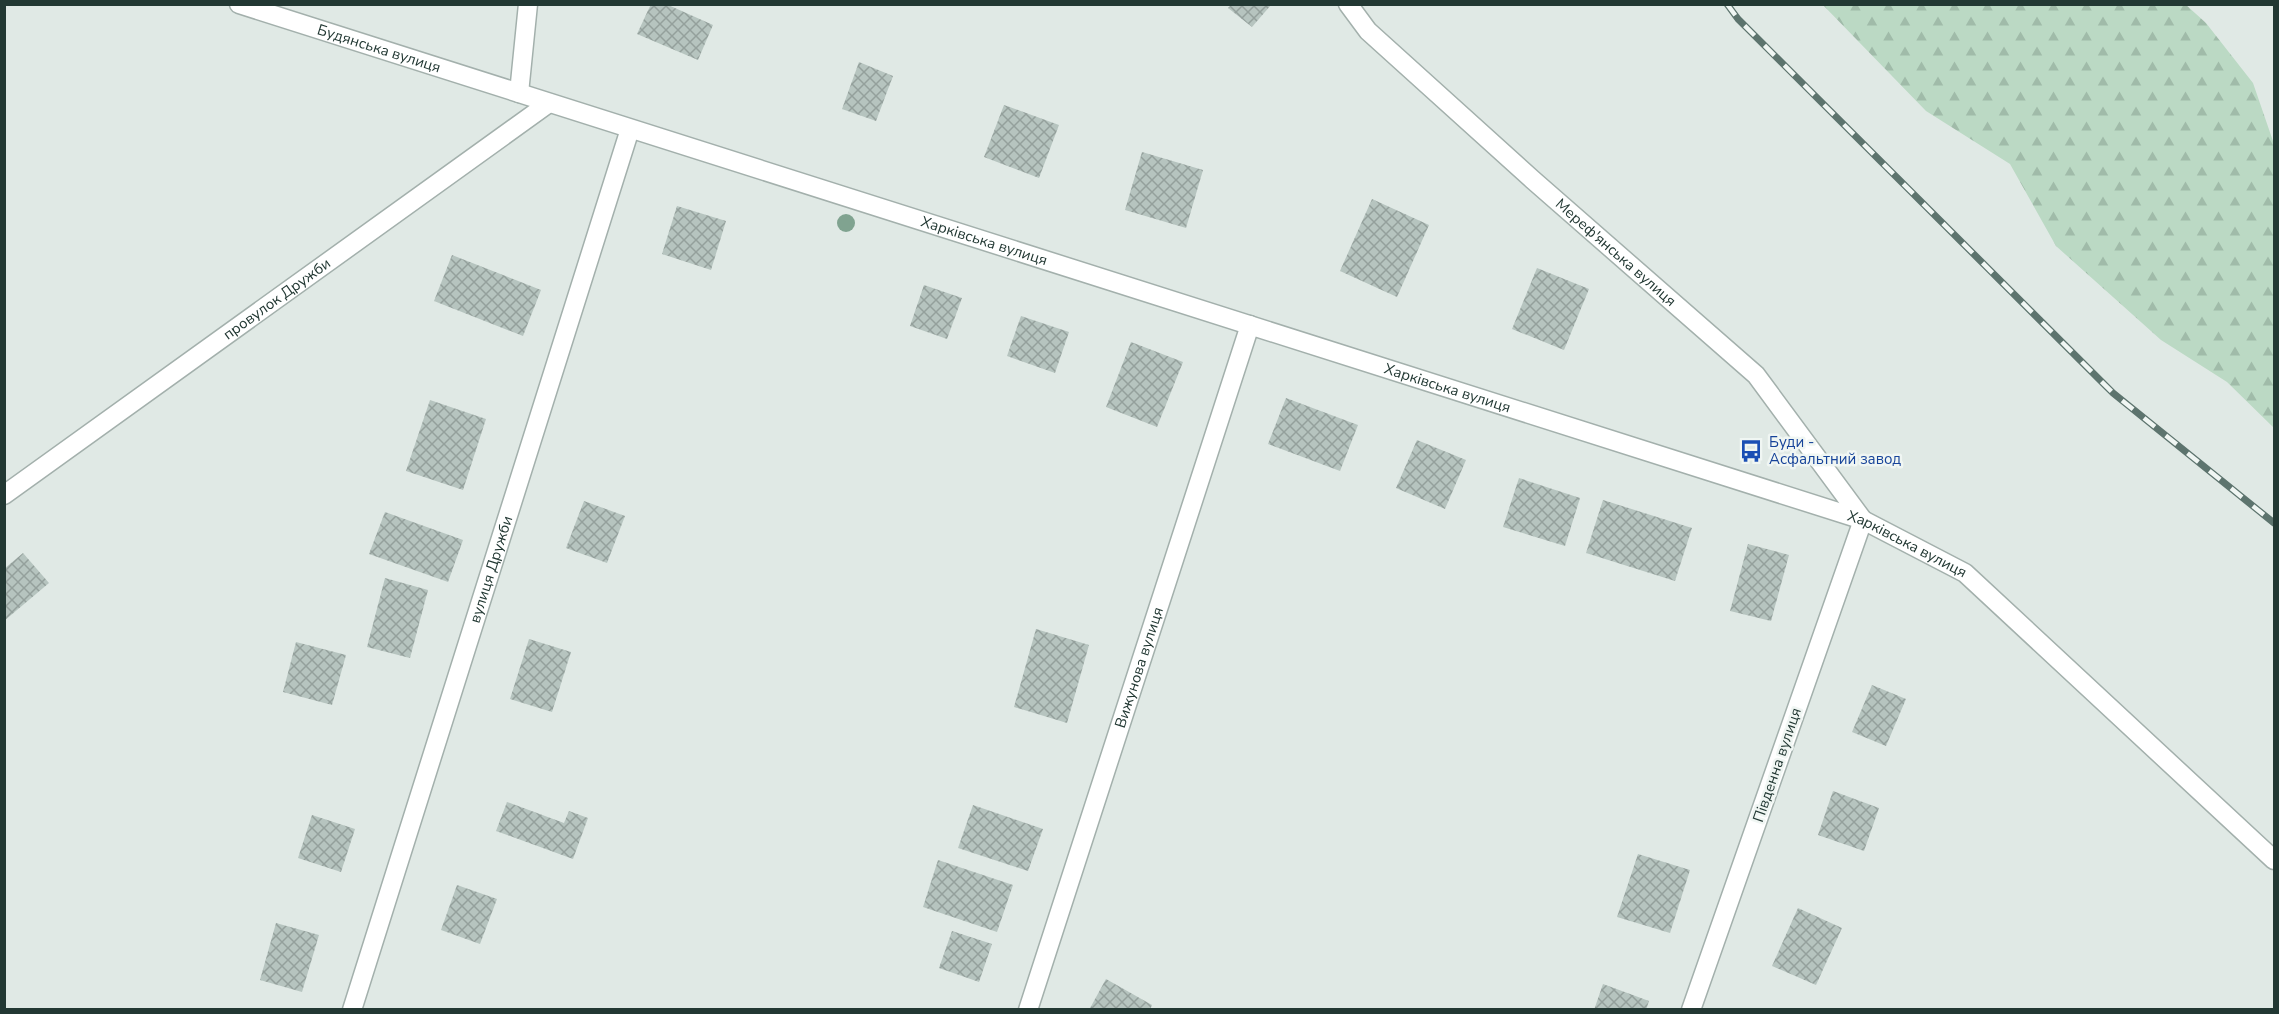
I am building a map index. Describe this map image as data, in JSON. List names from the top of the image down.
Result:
{
  "streets": {
    "street": [
      "Будянська вулиця",
      "Харківська вулиця",
      "Мереф'янська вулиця",
      "провулок Дружби",
      "вулиця Дружби",
      "Вижунова вулиця",
      "Південна вулиця"
    ]
  },
  "crossings": [
    ["Будянська вулиця", "Харківська вулиця"],
    ["Харківська вулиця", "Мереф'янська вулиця"],
    ["Харківська вулиця", "провулок Дружби"],
    ["Харківська вулиця", "вулиця Дружби"],
    ["Харківська вулиця", "Вижунова вулиця"],
    ["Харківська вулиця", "Південна вулиця"],
    ["Мереф'янська вулиця", "Південна вулиця"]
  ],
  "places": {
    "bus stop": ["Буди - Асфальтний завод"]
  }
}
